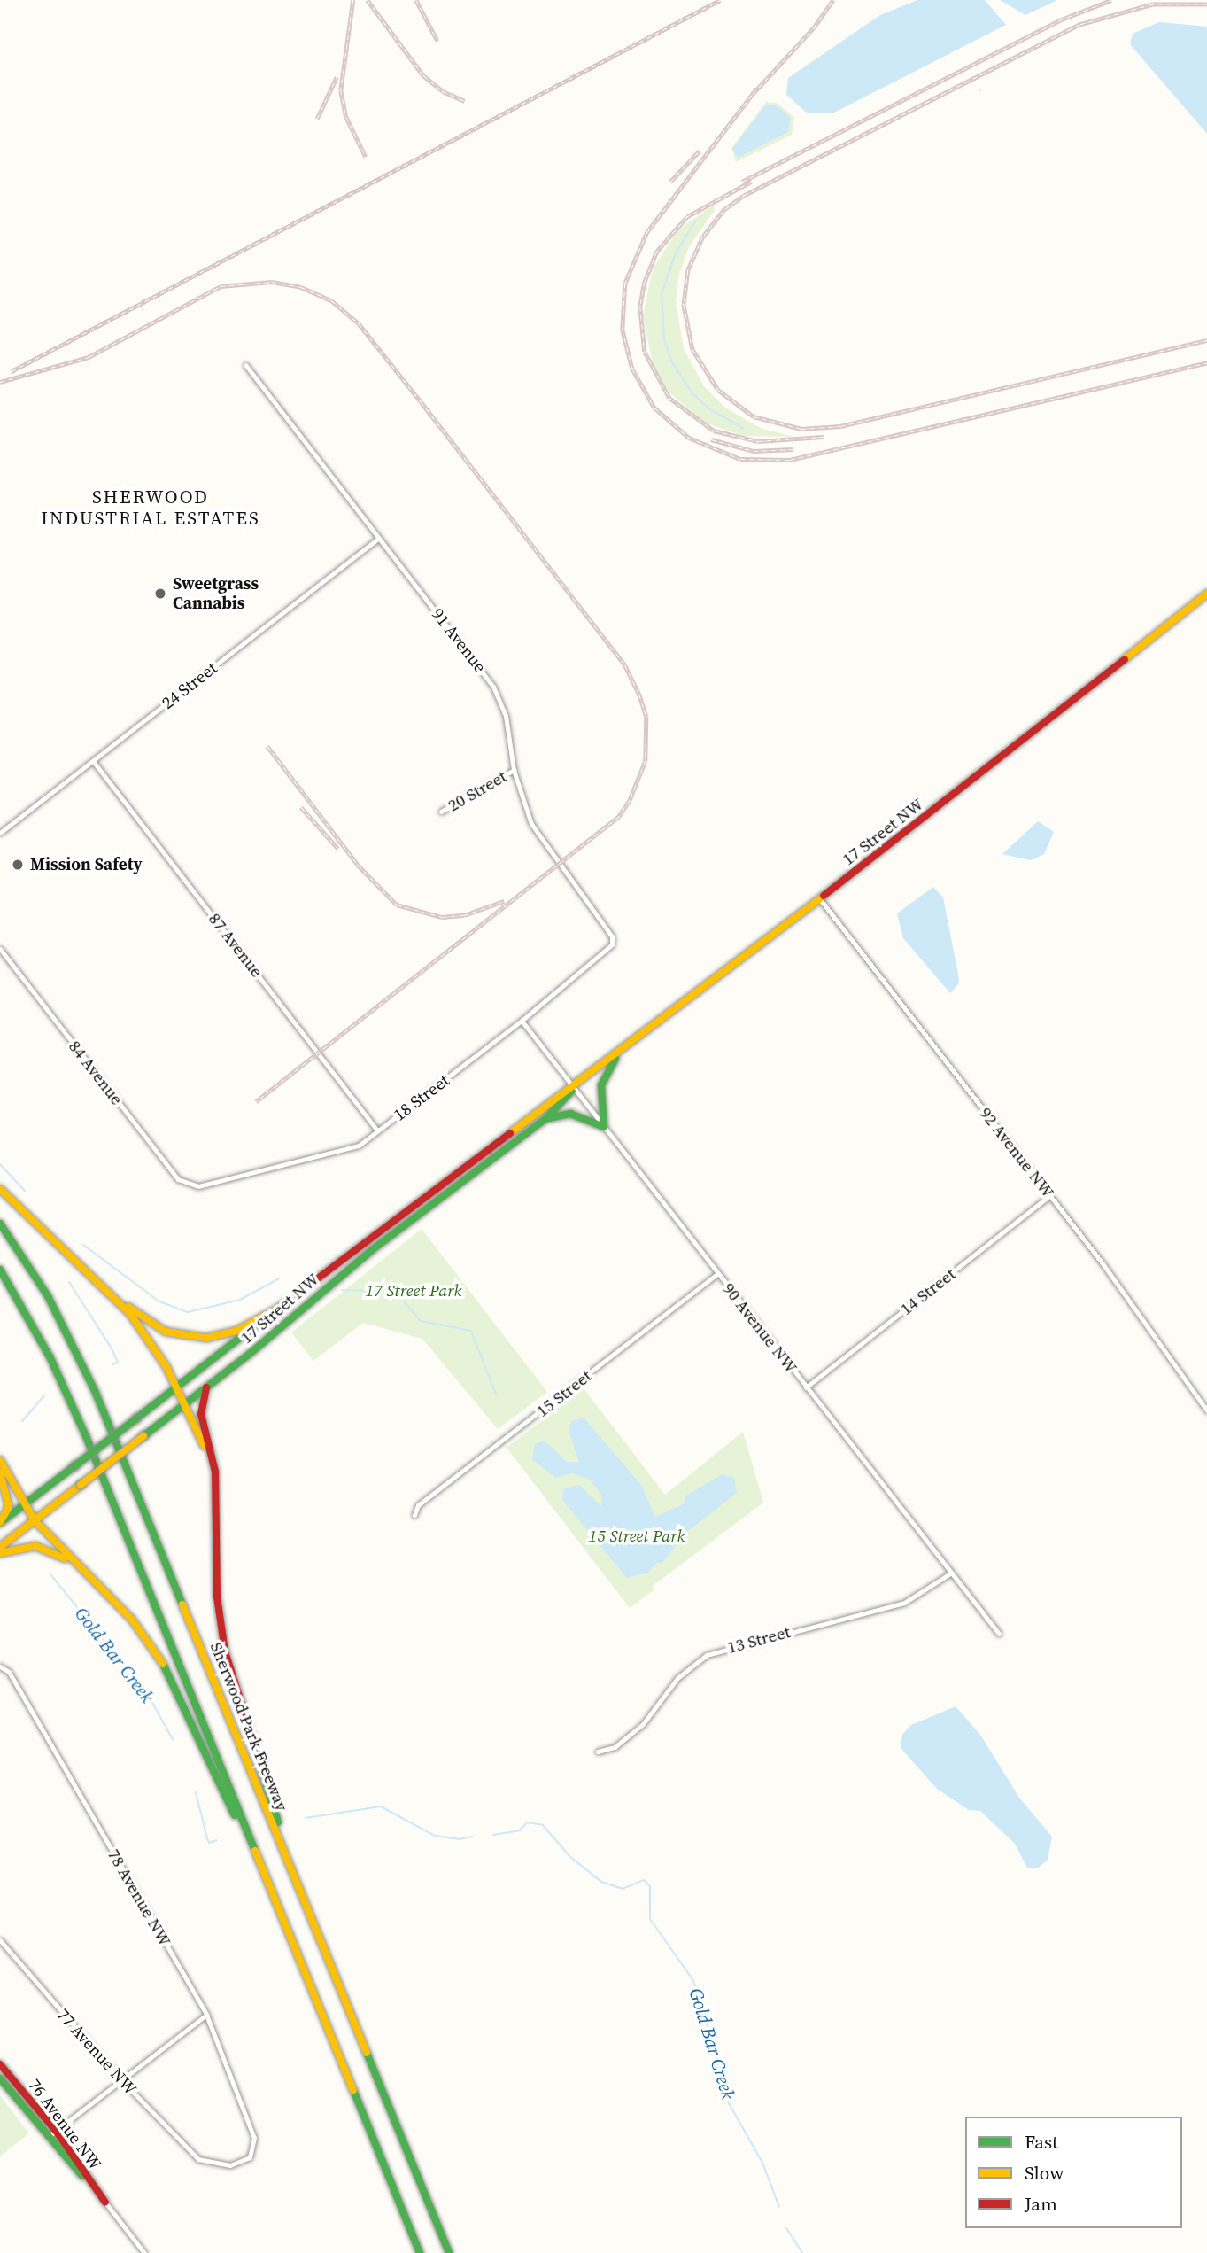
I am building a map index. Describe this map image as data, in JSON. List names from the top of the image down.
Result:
{
  "streets": {
    "main road": ["17 Street NW", "Sherwood Park Freeway", "76 Avenue NW"],
    "street": [
      "91 Avenue",
      "24 Street",
      "20 Street",
      "87 Avenue",
      "84 Avenue",
      "18 Street",
      "92 Avenue NW",
      "14 Street",
      "90 Avenue NW",
      "15 Street",
      "13 Street",
      "78 Avenue NW",
      "77 Avenue NW"
    ]
  },
  "crossings": [
    ["91 Avenue", "24 Street"],
    ["91 Avenue", "20 Street"],
    ["91 Avenue", "18 Street"],
    ["24 Street", "87 Avenue"],
    ["17 Street NW", "92 Avenue NW"],
    ["17 Street NW", "90 Avenue NW"],
    ["87 Avenue", "18 Street"],
    ["84 Avenue", "18 Street"],
    ["18 Street", "90 Avenue NW"],
    ["92 Avenue NW", "14 Street"],
    ["14 Street", "90 Avenue NW"],
    ["90 Avenue NW", "15 Street"],
    ["90 Avenue NW", "13 Street"],
    ["78 Avenue NW", "77 Avenue NW"]
  ],
  "districts": ["SHERWOOD INDUSTRIAL ESTATES"],
  "water": ["Gold Bar Creek"],
  "parks": ["17 Street Park", "15 Street Park"],
  "places": ["Sweetgrass Cannabis", "Mission Safety"],
  "legend": ["Fast", "Slow", "Jam"]
}
